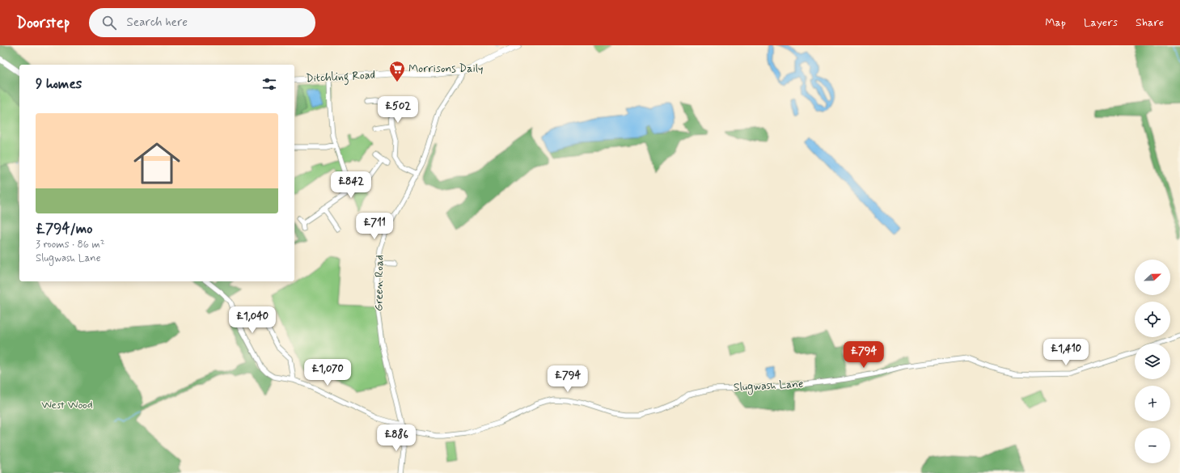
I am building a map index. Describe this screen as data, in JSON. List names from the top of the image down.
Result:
{
  "streets": {
    "main road": ["Ditchling Road"],
    "street": ["Green Road", "Slugwash Lane"]
  },
  "crossings": [
    ["Ditchling Road", "Green Road"],
    ["Green Road", "Slugwash Lane"]
  ],
  "parks": ["West Wood"],
  "places": {
    "supermarket": ["Morrisons Daily"]
  },
  "north": "right",
  "page": {
    "header": "Doorstep",
    "search": "Search here",
    "nav": ["Map", "Layers", "Share"],
    "heading": "9 homes",
    "price": [
      "£502",
      "£842",
      "£711",
      "£1,040",
      "£1,410",
      "£794",
      "£1,070",
      "£794",
      "£886"
    ],
    "list": [
      {
        "name": "£794/mo",
        "note": "3 rooms · 86 m² · Slugwash Lane"
      }
    ],
    "map_buttons": ["+", "−"]
  }
}
